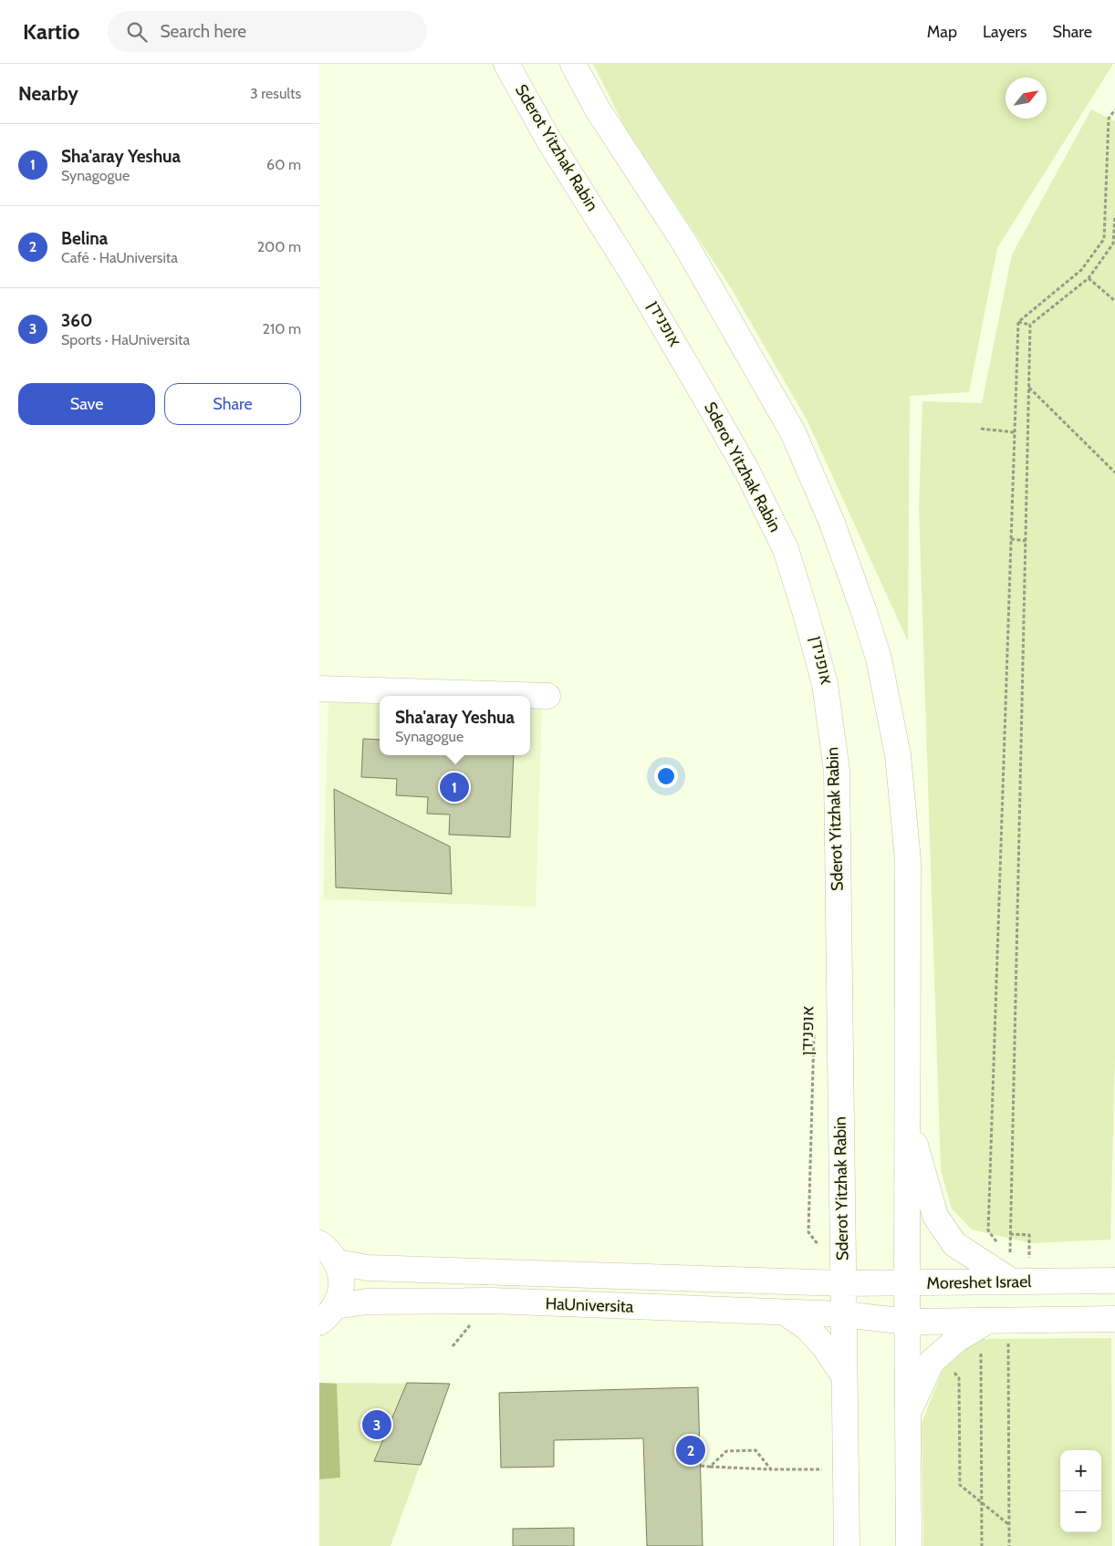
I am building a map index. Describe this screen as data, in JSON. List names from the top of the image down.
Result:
{
  "streets": {
    "main road": ["Sderot Yitzhak Rabin", "Moreshet Israel", "HaUniversita"]
  },
  "crossings": [
    ["Sderot Yitzhak Rabin", "Moreshet Israel"],
    ["Sderot Yitzhak Rabin", "HaUniversita"],
    ["Moreshet Israel", "HaUniversita"]
  ],
  "north": "top right",
  "page": {
    "header": "Kartio",
    "search": "Search here",
    "nav": ["Map", "Layers", "Share"],
    "heading": ["Nearby", "3 results"],
    "list": [
      {
        "mark": "1",
        "name": "Sha'aray Yeshua",
        "note": "Synagogue",
        "value": "60 m"
      },
      {
        "mark": "2",
        "name": "Belina",
        "note": "Café · HaUniversita",
        "value": "200 m"
      },
      {
        "mark": "3",
        "name": "360",
        "note": "Sports · HaUniversita",
        "value": "210 m"
      }
    ],
    "buttons": ["Save", "Share"],
    "popup": ["Sha'aray Yeshua", "Synagogue"],
    "pins": ["1", "3", "2"],
    "map_buttons": ["+", "−"]
  }
}
